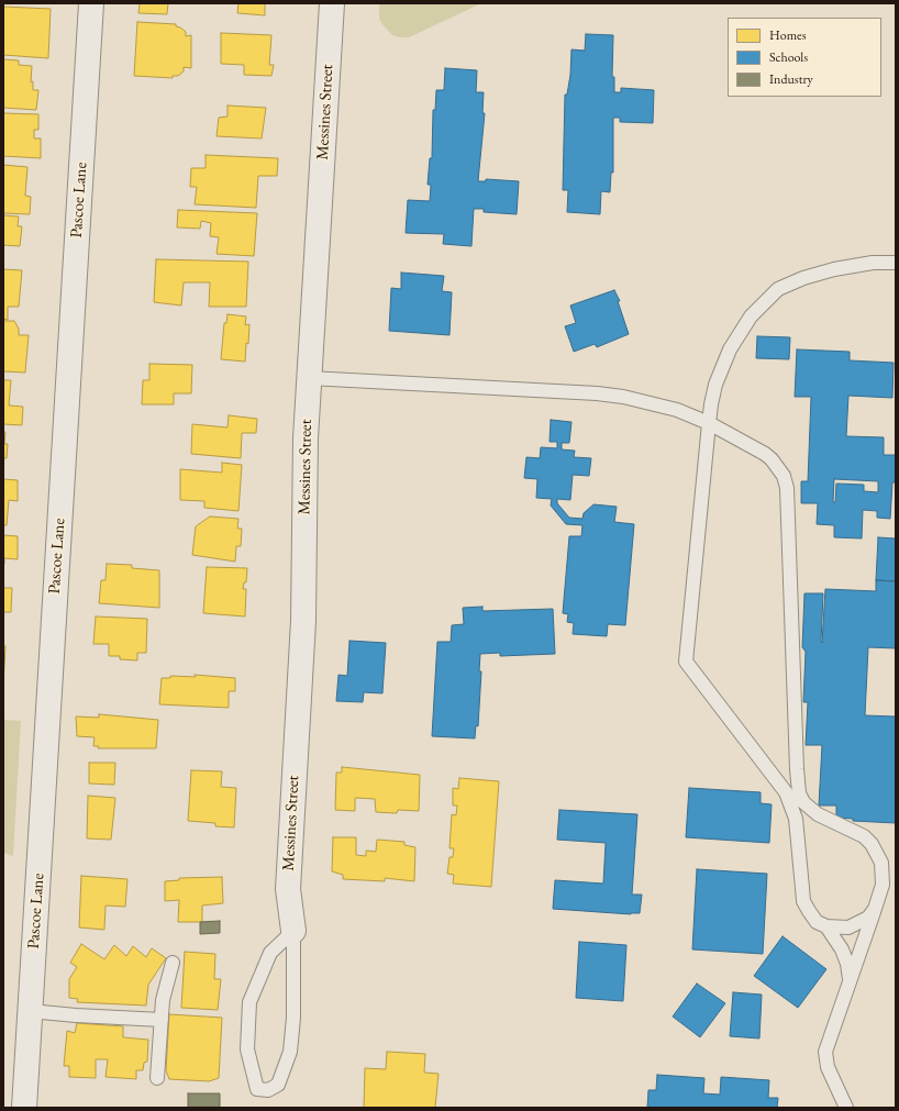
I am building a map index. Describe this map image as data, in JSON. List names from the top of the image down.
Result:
{
  "streets": {
    "street": ["Messines Street", "Pascoe Lane"]
  },
  "legend": ["Homes", "Schools", "Industry"]
}
